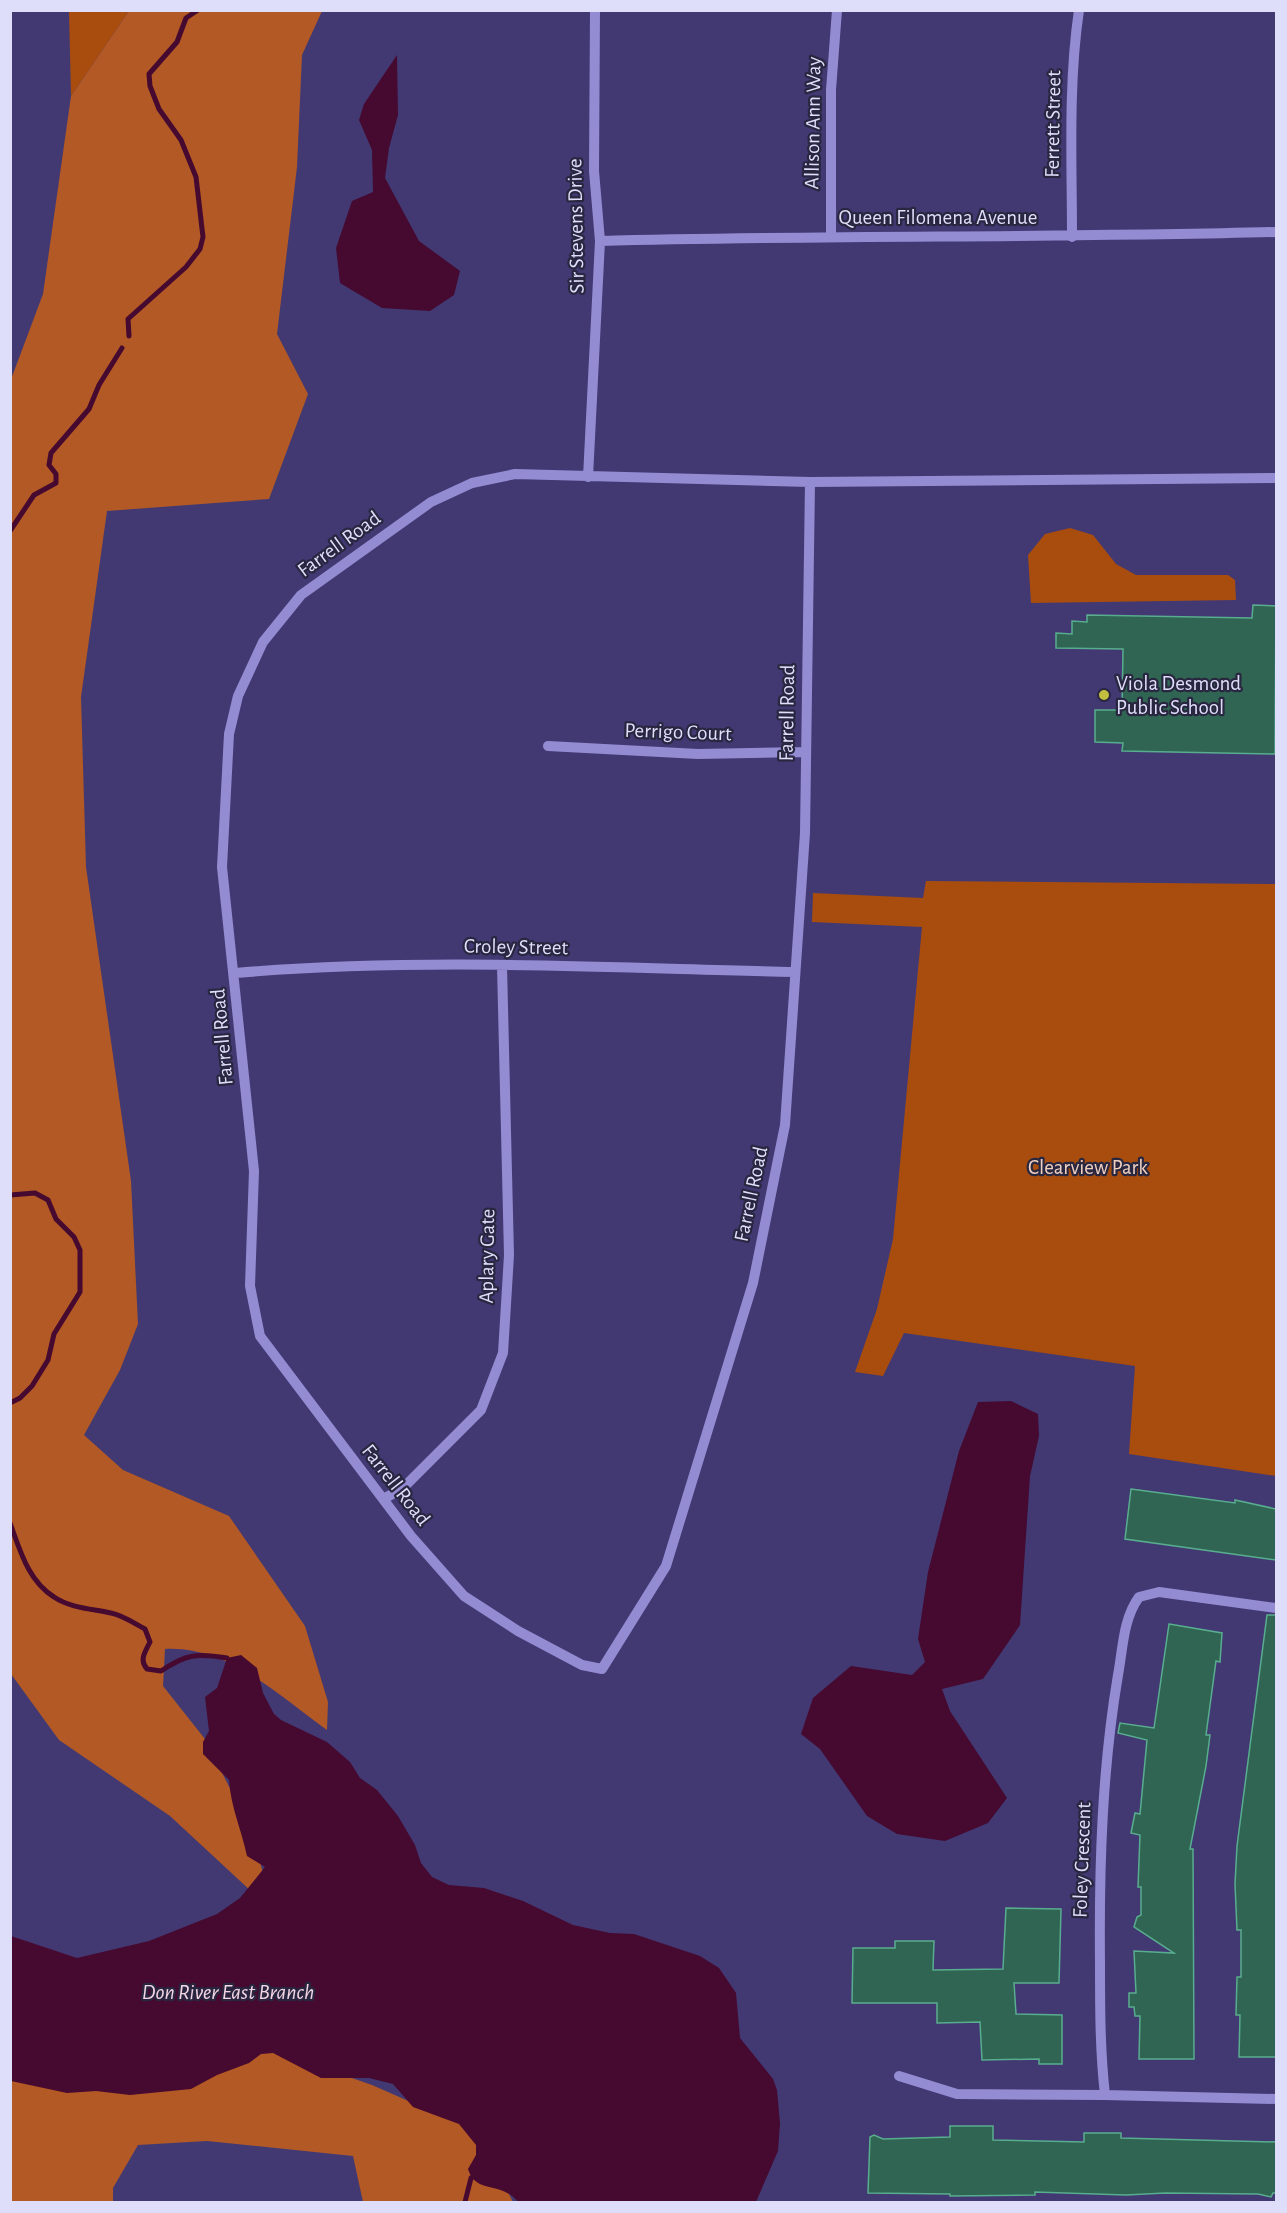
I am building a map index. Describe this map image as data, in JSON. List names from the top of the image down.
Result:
{
  "streets": {
    "street": [
      "Allison Ann Way",
      "Ferrett Street",
      "Queen Filomena Avenue",
      "Sir Stevens Drive",
      "Farrell Road",
      "Perrigo Court",
      "Croley Street",
      "Aplary Gate",
      "Foley Crescent"
    ]
  },
  "crossings": [
    ["Allison Ann Way", "Queen Filomena Avenue"],
    ["Ferrett Street", "Queen Filomena Avenue"],
    ["Queen Filomena Avenue", "Sir Stevens Drive"],
    ["Sir Stevens Drive", "Farrell Road"],
    ["Farrell Road", "Perrigo Court"],
    ["Farrell Road", "Croley Street"],
    ["Farrell Road", "Aplary Gate"],
    ["Croley Street", "Aplary Gate"]
  ],
  "water": ["Don River East Branch"],
  "parks": ["Clearview Park"],
  "places": ["Viola Desmond Public School"]
}
